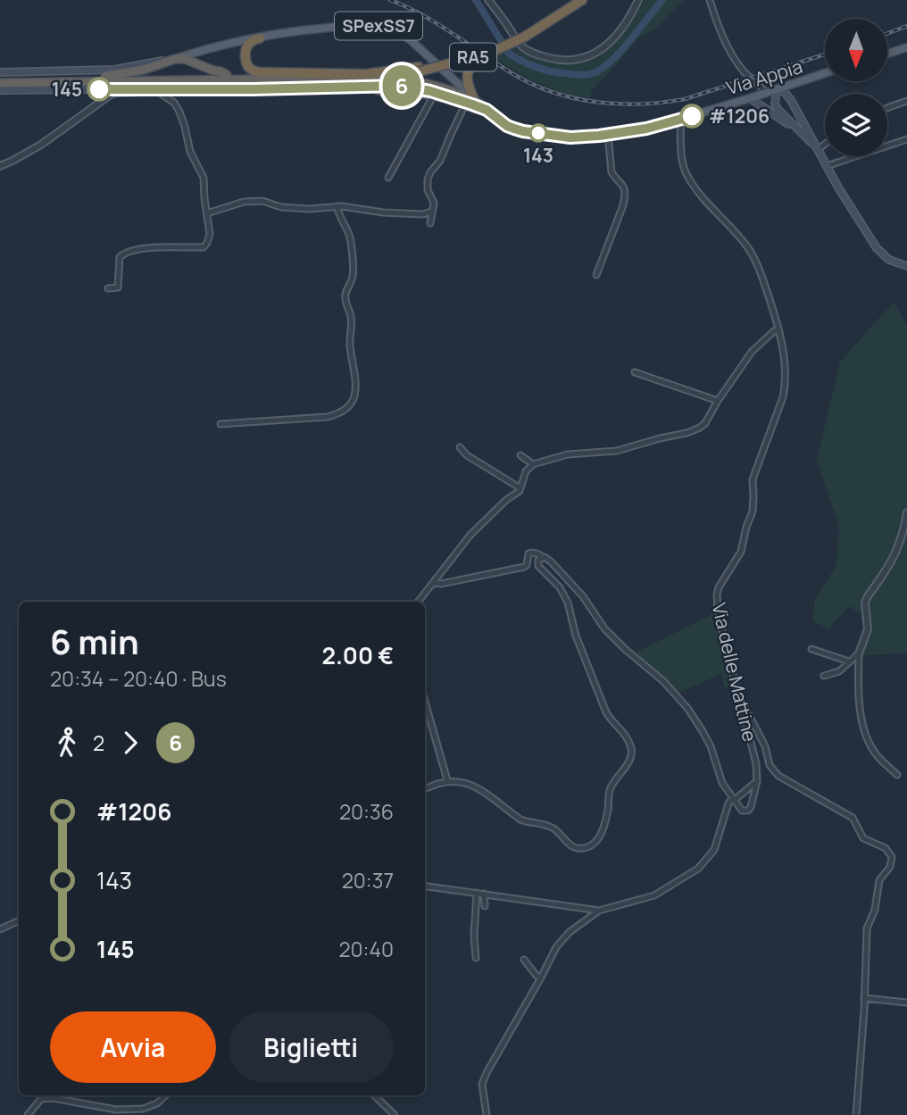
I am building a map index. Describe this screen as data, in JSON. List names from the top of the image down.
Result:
{
  "streets": {
    "highway": ["RA5"],
    "main road": ["SPexSS7", "Via Appia"],
    "street": ["Via delle Mattine"]
  },
  "crossings": [
    ["SPexSS7", "Via Appia"],
    ["Via Appia", "Via delle Mattine"]
  ],
  "places": ["145", "#1206", "143"],
  "lines": ["bus line 6"],
  "north": "bottom",
  "page": {
    "on_map": "6",
    "heading": ["6 min", "20:34 – 20:40 · Bus", "2.00 €"],
    "legs": ["2", "6"],
    "list": [
      {
        "name": "#1206",
        "value": "20:36"
      },
      {
        "name": "143",
        "value": "20:37"
      },
      {
        "name": "145",
        "value": "20:40"
      }
    ],
    "buttons": ["Avvia", "Biglietti"]
  }
}
